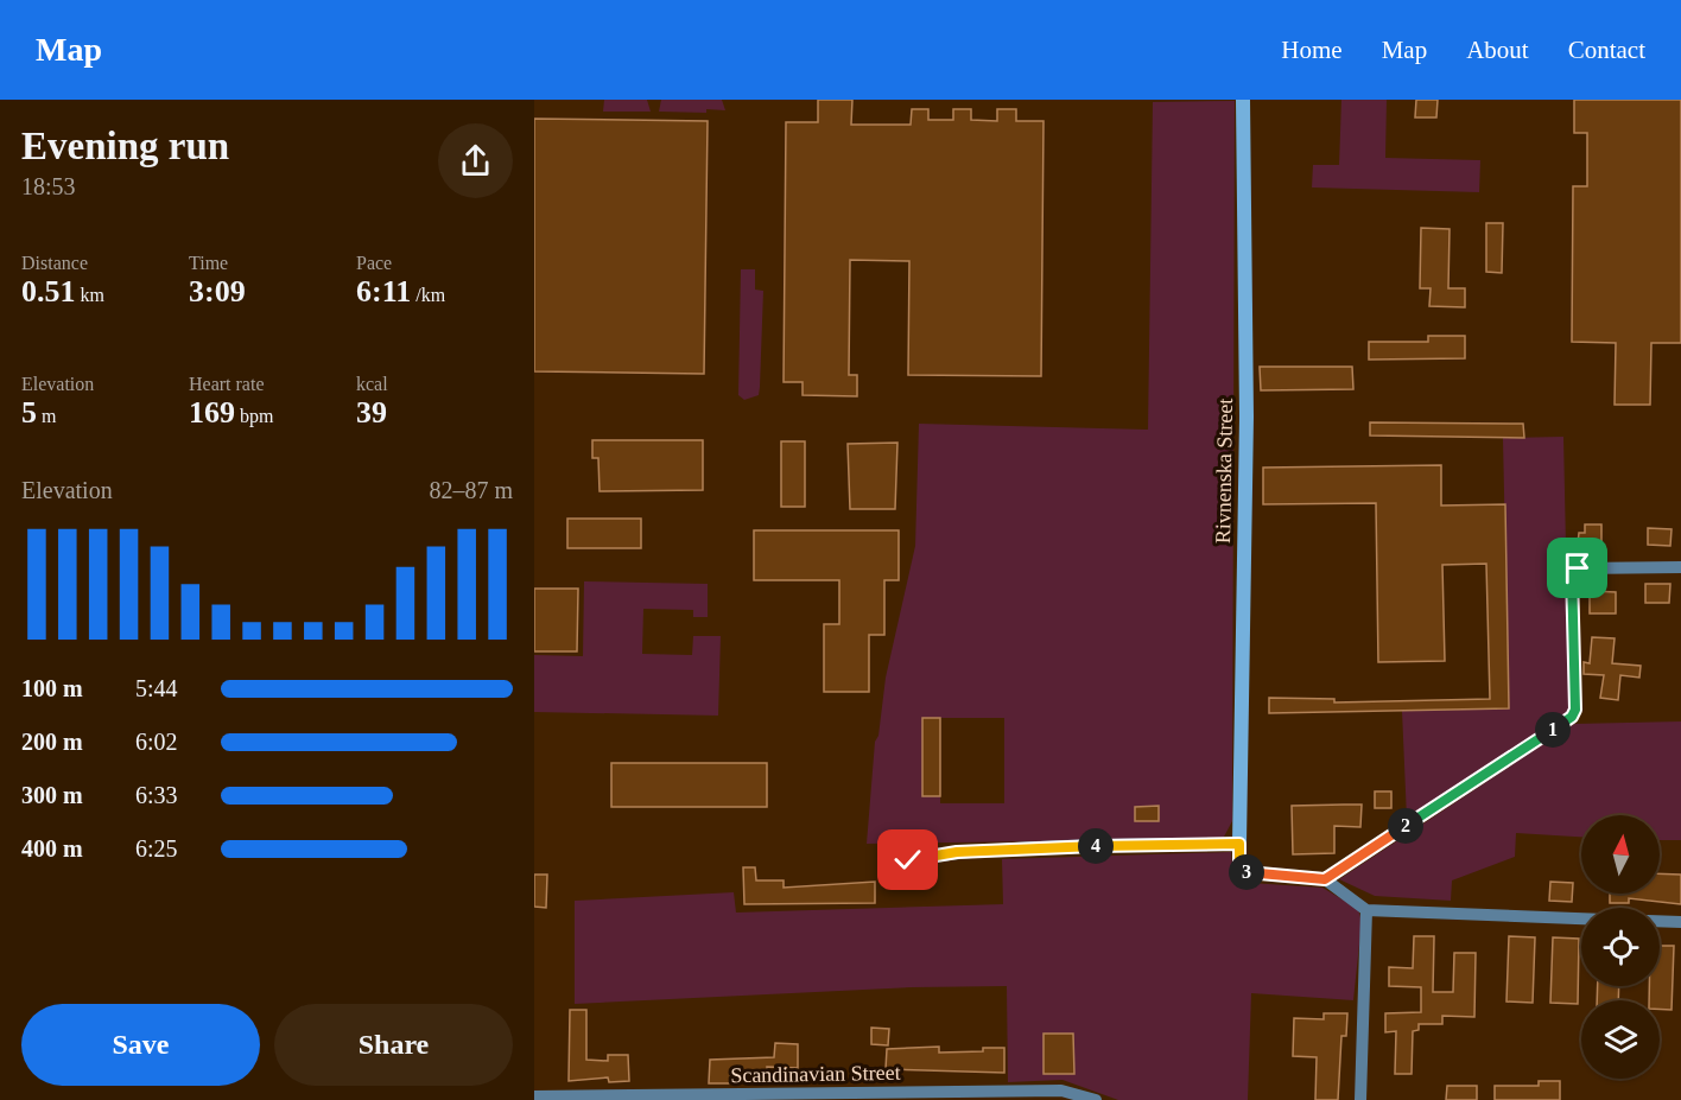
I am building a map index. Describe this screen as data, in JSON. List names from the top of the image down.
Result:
{
  "streets": {
    "street": ["Rivnenska Street", "Scandinavian Street"]
  },
  "north": "top",
  "page": {
    "header": "Map",
    "nav": [
      "Home",
      "Map",
      "About",
      "Contact"
    ],
    "heading": ["Evening run", "18:53"],
    "stats": [
      ["Distance", "0.51 km"],
      ["Time", "3:09"],
      ["Pace", "6:11 /km"],
      ["Elevation", "5 m"],
      ["Heart rate", "169 bpm"],
      ["kcal", "39"]
    ],
    "chart": ["Elevation", "82–87 m"],
    "list": [
      {
        "name": "100 m",
        "note": "5:44"
      },
      {
        "name": "200 m",
        "note": "6:02"
      },
      {
        "name": "300 m",
        "note": "6:33"
      },
      {
        "name": "400 m",
        "note": "6:25"
      }
    ],
    "pins": [
      "1",
      "2",
      "4",
      "3"
    ],
    "buttons": ["Save", "Share"]
  }
}
